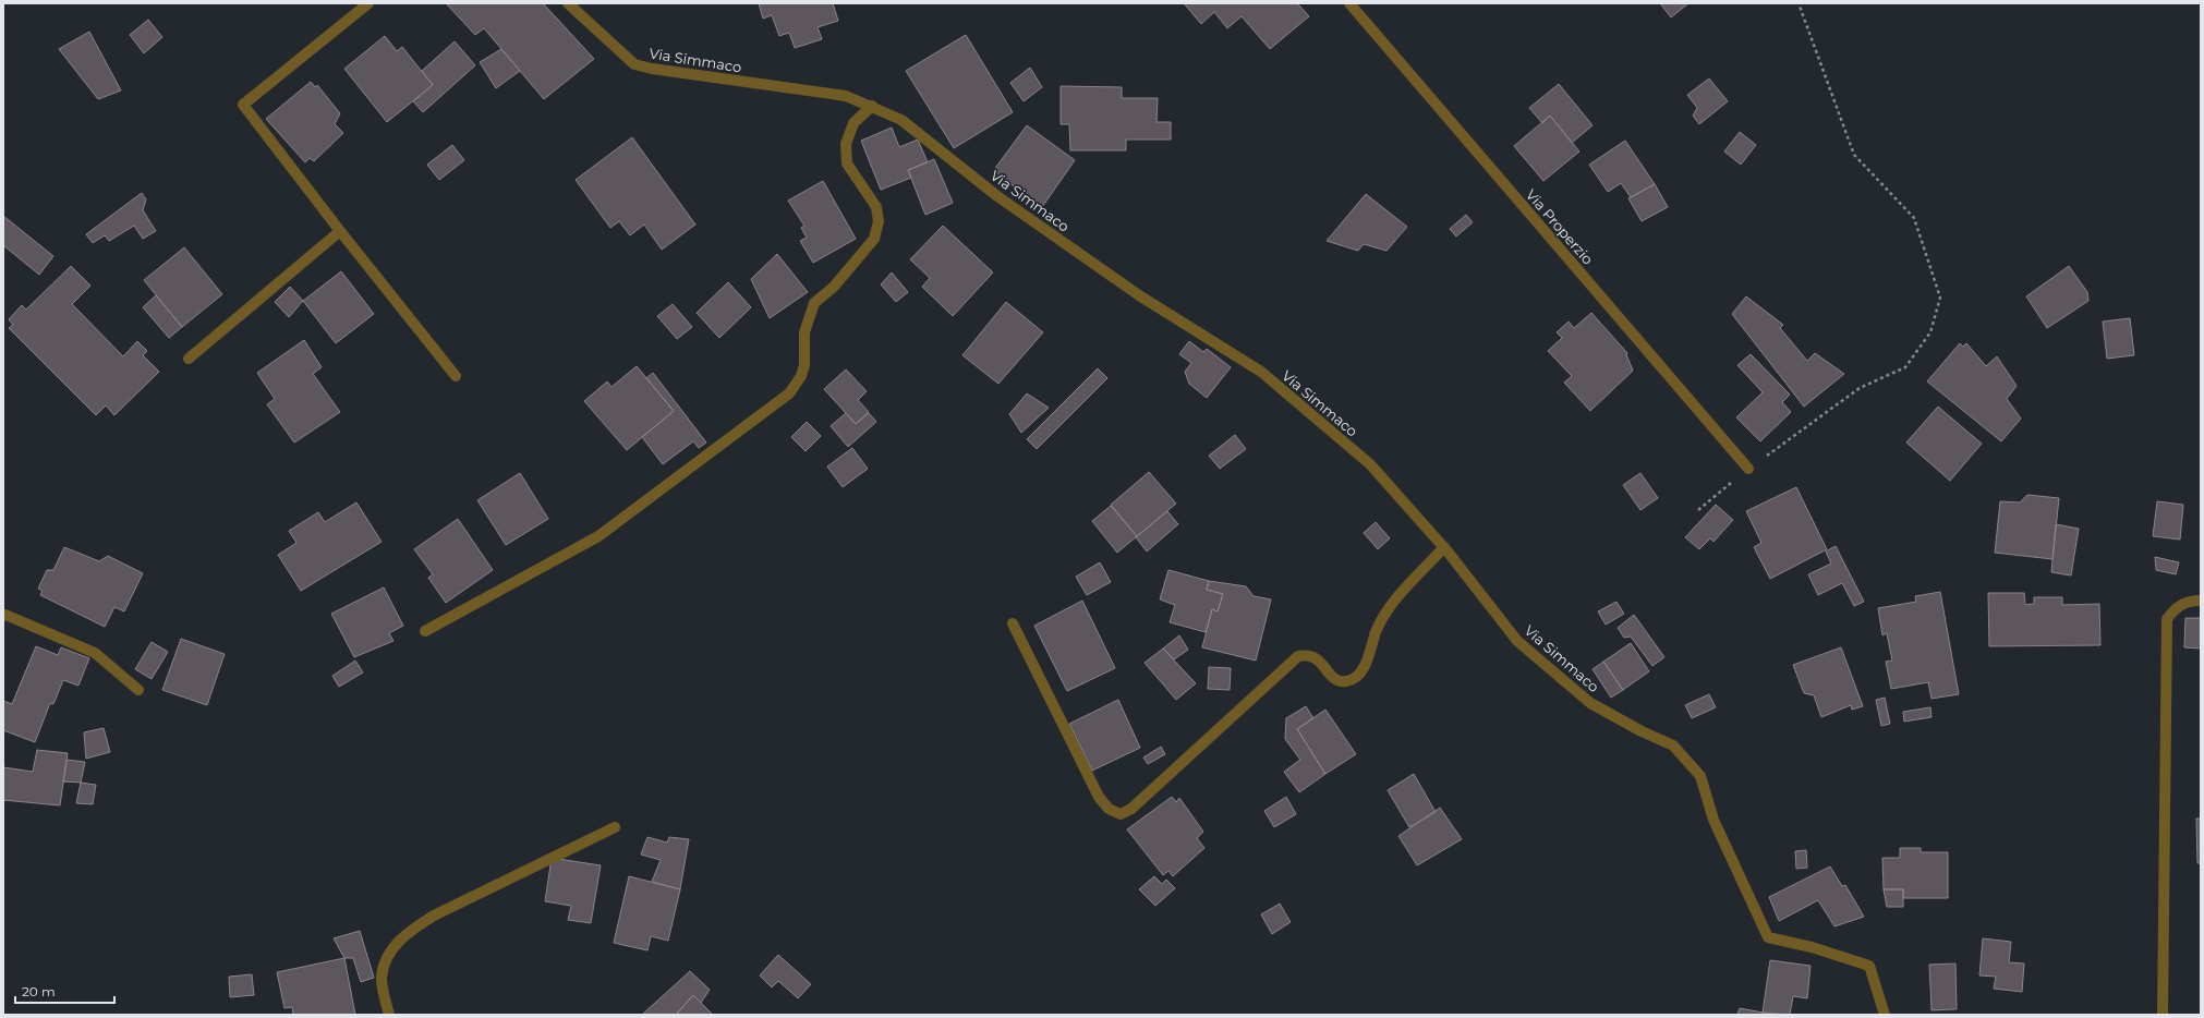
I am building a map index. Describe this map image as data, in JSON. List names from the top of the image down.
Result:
{
  "streets": {
    "street": ["Via Simmaco", "Via Properzio"]
  },
  "scale_bar": "20 m"
}
